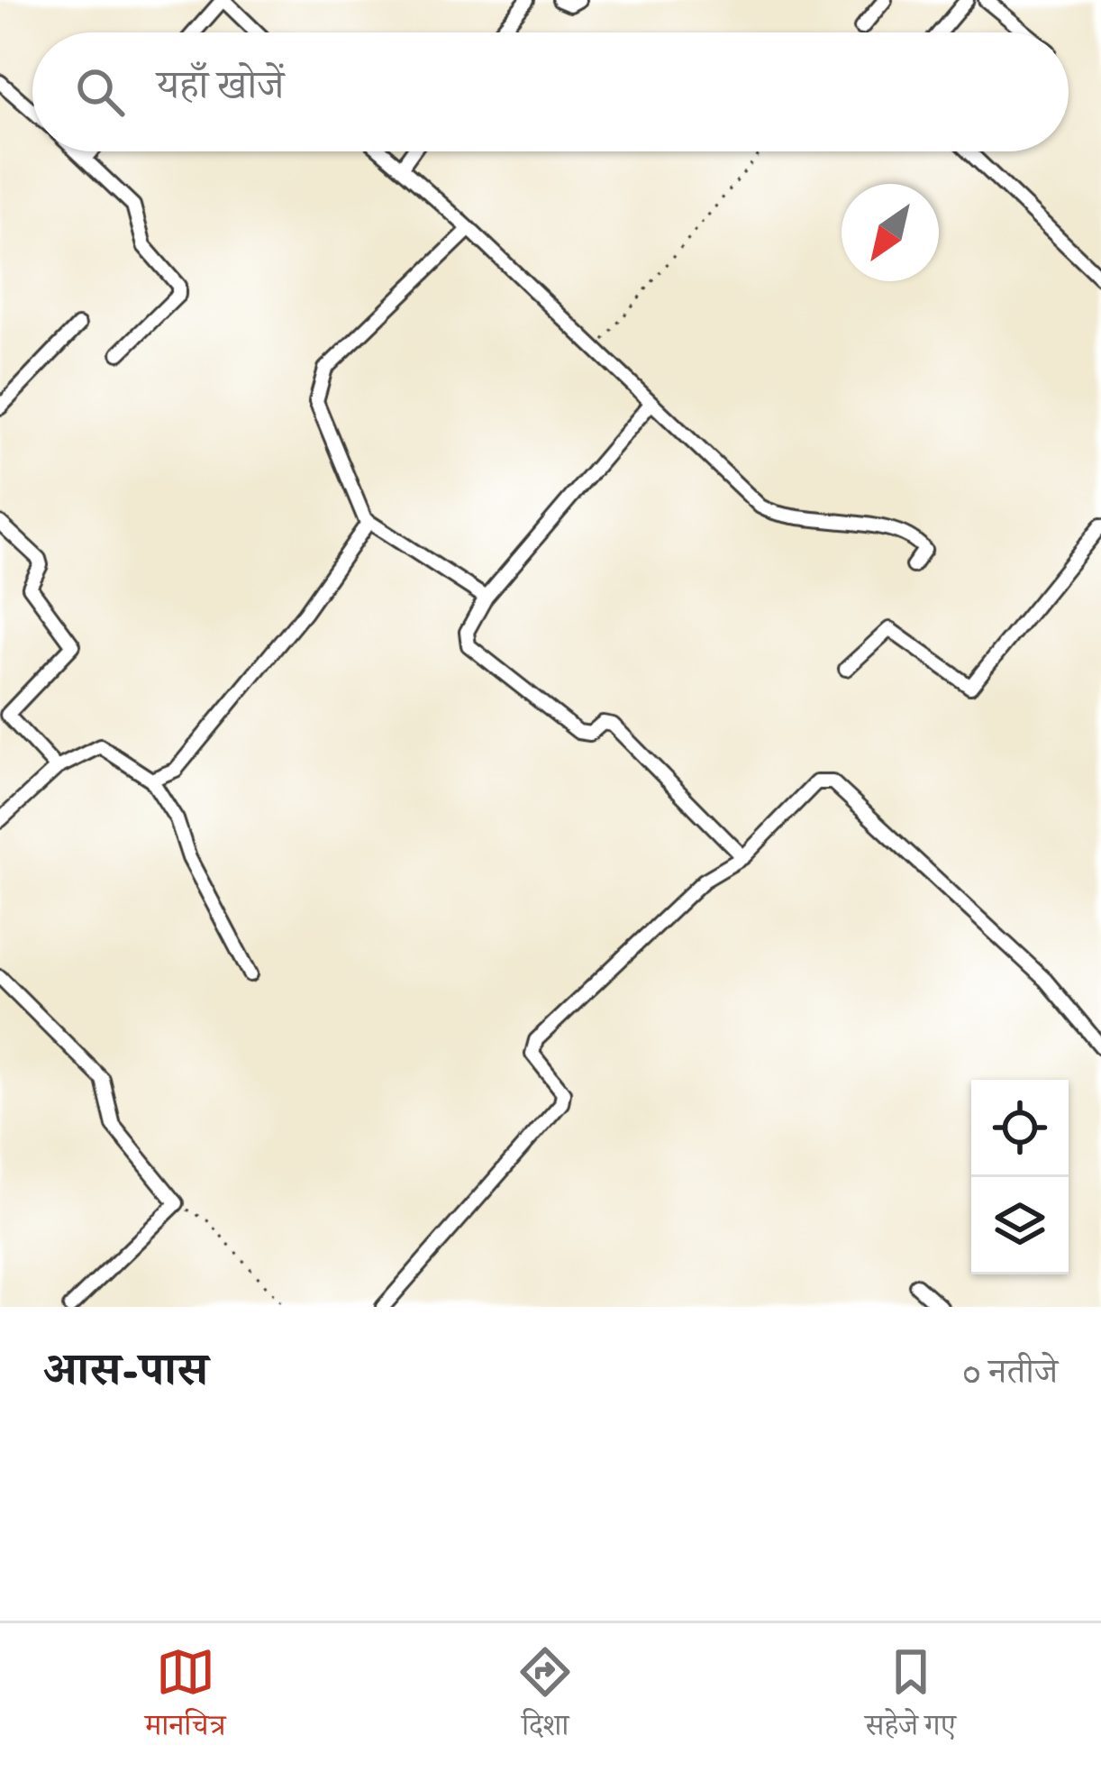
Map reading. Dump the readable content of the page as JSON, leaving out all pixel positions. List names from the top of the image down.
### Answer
{
  "north": "bottom left",
  "page": {
    "search": "यहाँ खोजें",
    "heading": ["आस-पास", "0 नतीजे"],
    "nav": ["मानचित्र", "दिशा", "सहेजे गए"]
  }
}
